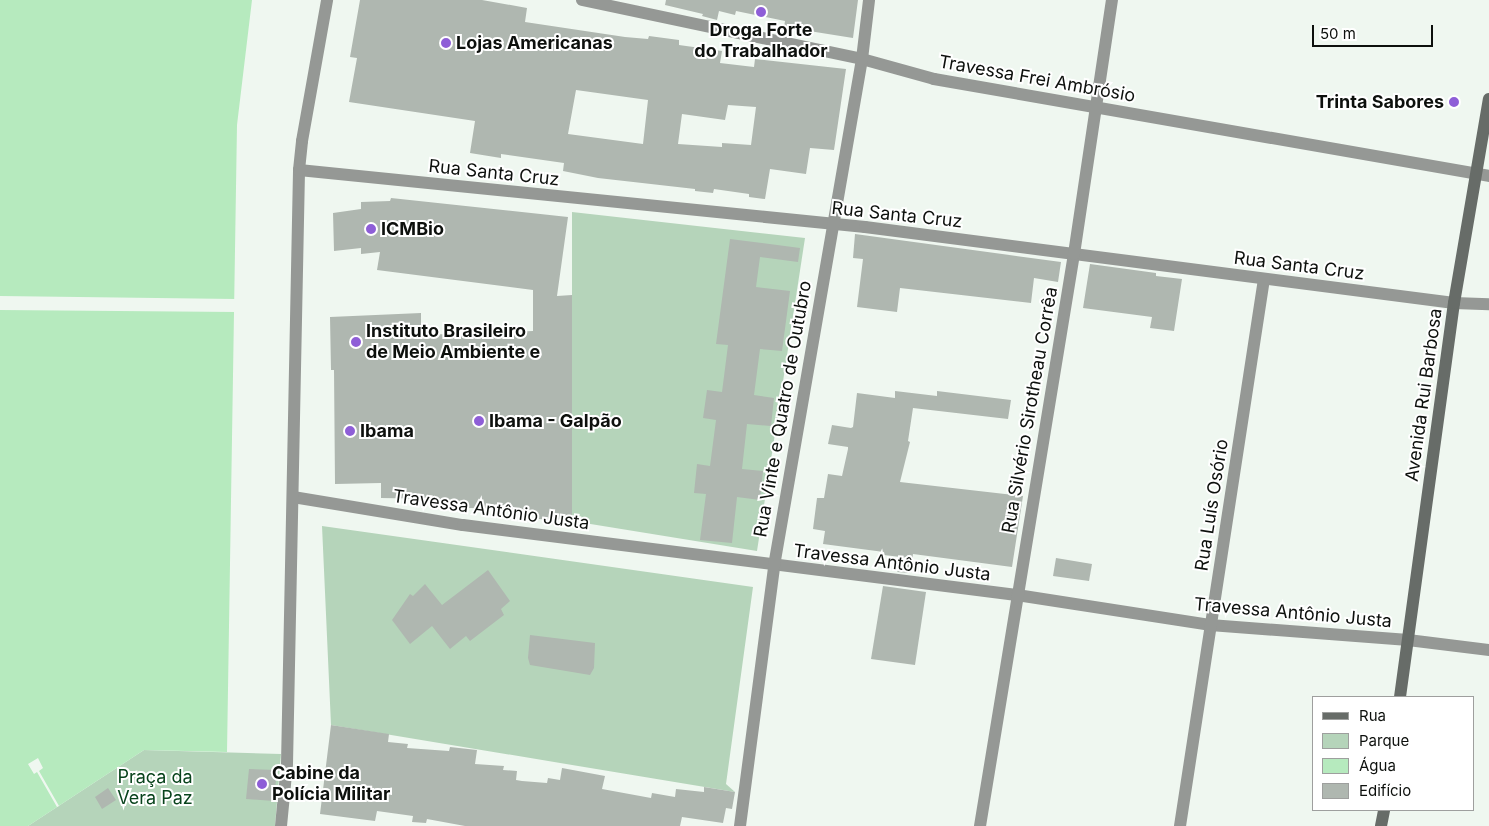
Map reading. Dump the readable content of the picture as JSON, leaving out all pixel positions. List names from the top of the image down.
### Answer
{
  "streets": {
    "main road": ["Avenida Rui Barbosa"],
    "street": [
      "Travessa Frei Ambrósio",
      "Rua Santa Cruz",
      "Rua Vinte e Quatro de Outubro",
      "Rua Silvério Sirotheau Corrêa",
      "Rua Luís Osório",
      "Travessa Antônio Justa"
    ]
  },
  "crossings": [
    ["Travessa Frei Ambrósio", "Avenida Rui Barbosa"],
    ["Travessa Frei Ambrósio", "Rua Vinte e Quatro de Outubro"],
    ["Travessa Frei Ambrósio", "Rua Silvério Sirotheau Corrêa"],
    ["Rua Santa Cruz", "Avenida Rui Barbosa"],
    ["Rua Santa Cruz", "Rua Vinte e Quatro de Outubro"],
    ["Rua Santa Cruz", "Rua Silvério Sirotheau Corrêa"],
    ["Rua Santa Cruz", "Rua Luís Osório"],
    ["Avenida Rui Barbosa", "Travessa Antônio Justa"],
    ["Rua Vinte e Quatro de Outubro", "Travessa Antônio Justa"],
    ["Rua Silvério Sirotheau Corrêa", "Travessa Antônio Justa"],
    ["Rua Luís Osório", "Travessa Antônio Justa"]
  ],
  "parks": ["Praça da Vera Paz"],
  "places": [
    "Droga Forte do Trabalhador",
    "Lojas Americanas",
    "Trinta Sabores",
    "ICMBio",
    "Instituto Brasileiro de Meio Ambiente e",
    "Ibama - Galpão",
    "Ibama",
    "Cabine da Polícia Militar"
  ],
  "legend": [
    "Rua",
    "Parque",
    "Água",
    "Edifício"
  ],
  "scale_bar": "50 m"
}
